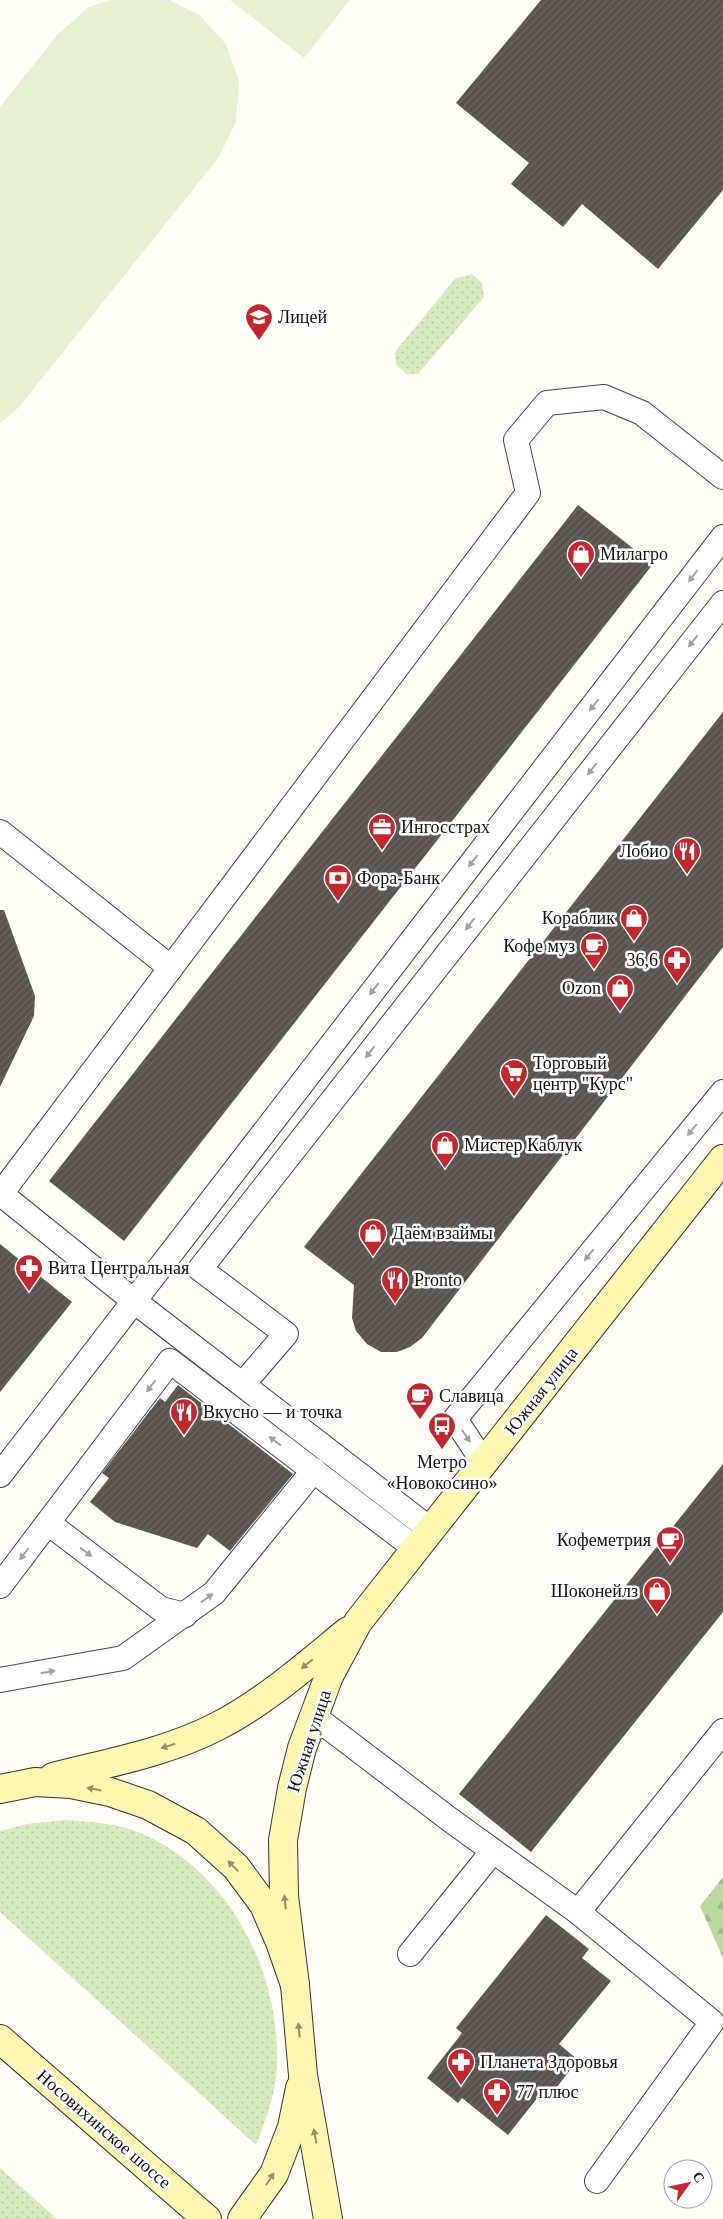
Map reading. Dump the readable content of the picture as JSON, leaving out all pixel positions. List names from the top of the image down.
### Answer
{
  "streets": {
    "street": ["Южная улица", "Носовихинское шоссе"]
  },
  "places": {
    "school or university": ["Лицей"],
    "shop": [
      "Милагро",
      "Кораблик",
      "Ozon",
      "Мистер Каблук",
      "Даём взаймы",
      "Шоконейлз"
    ],
    "office": ["Ингосстрах"],
    "restaurant": ["Лобио", "Pronto", "Вкусно — и точка"],
    "bank": ["Фора-Банк"],
    "cafe": ["Кофе муз", "Славица", "Кофеметрия"],
    "pharmacy": [
      "36,6",
      "Вита Центральная",
      "Планета Здоровья",
      "77 плюс"
    ],
    "supermarket": ["Торговый центр \"Курс\""],
    "bus stop": ["Метро «Новокосино»"]
  },
  "north": "top right"
}
